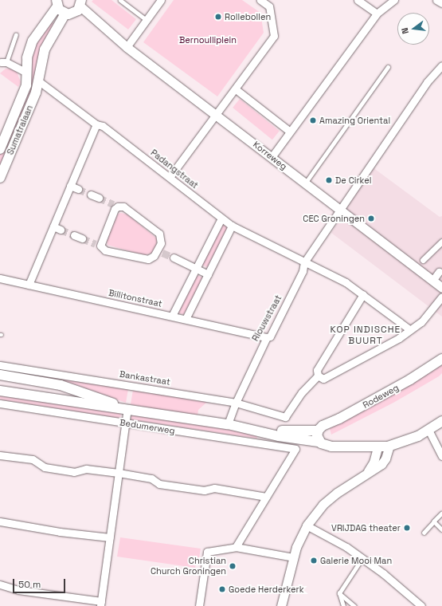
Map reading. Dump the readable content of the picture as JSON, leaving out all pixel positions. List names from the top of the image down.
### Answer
{
  "streets": {
    "main road": ["Sumatralaan", "Rodeweg", "Bedumerweg"],
    "street": [
      "Korreweg",
      "Padangstraat",
      "Billitonstraat",
      "Riouwstraat",
      "Bankastraat"
    ]
  },
  "crossings": [
    ["Sumatralaan", "Padangstraat"],
    ["Korreweg", "Riouwstraat"],
    ["Padangstraat", "Riouwstraat"],
    ["Billitonstraat", "Riouwstraat"],
    ["Riouwstraat", "Bankastraat"],
    ["Riouwstraat", "Bedumerweg"],
    ["Rodeweg", "Bedumerweg"]
  ],
  "districts": ["KOP INDISCHE BUURT"],
  "parks": ["Bernoulliplein"],
  "places": [
    "Rollebollen",
    "Amazing Oriental",
    "De Cirkel",
    "CEC Groningen",
    "VRIJDAG theater",
    "Galerie Mooi Man",
    "Christian Church Groningen",
    "Goede Herderkerk"
  ],
  "scale_bar": "50 m",
  "north": "left"
}
